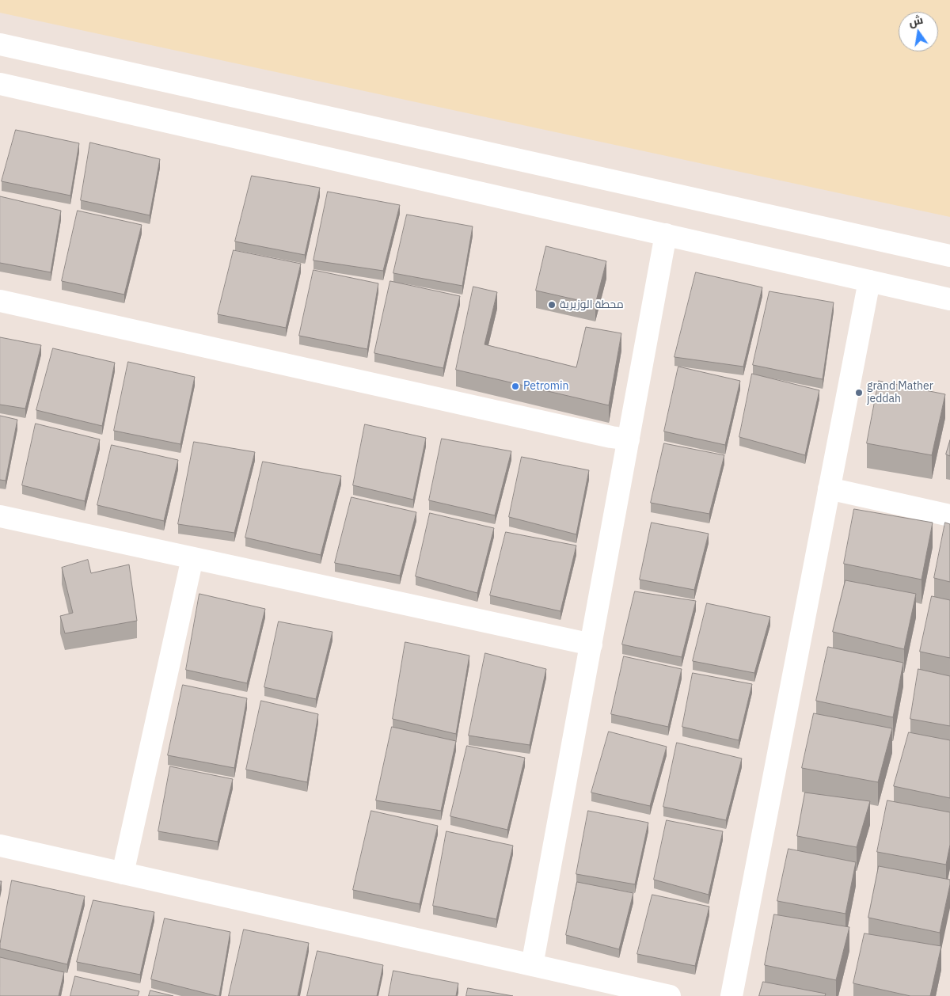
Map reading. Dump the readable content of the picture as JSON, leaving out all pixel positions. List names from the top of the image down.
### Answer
{
  "places": ["محطة الوزيرية", "Petromin", "grand Mather jeddah"],
  "north": "top"
}
